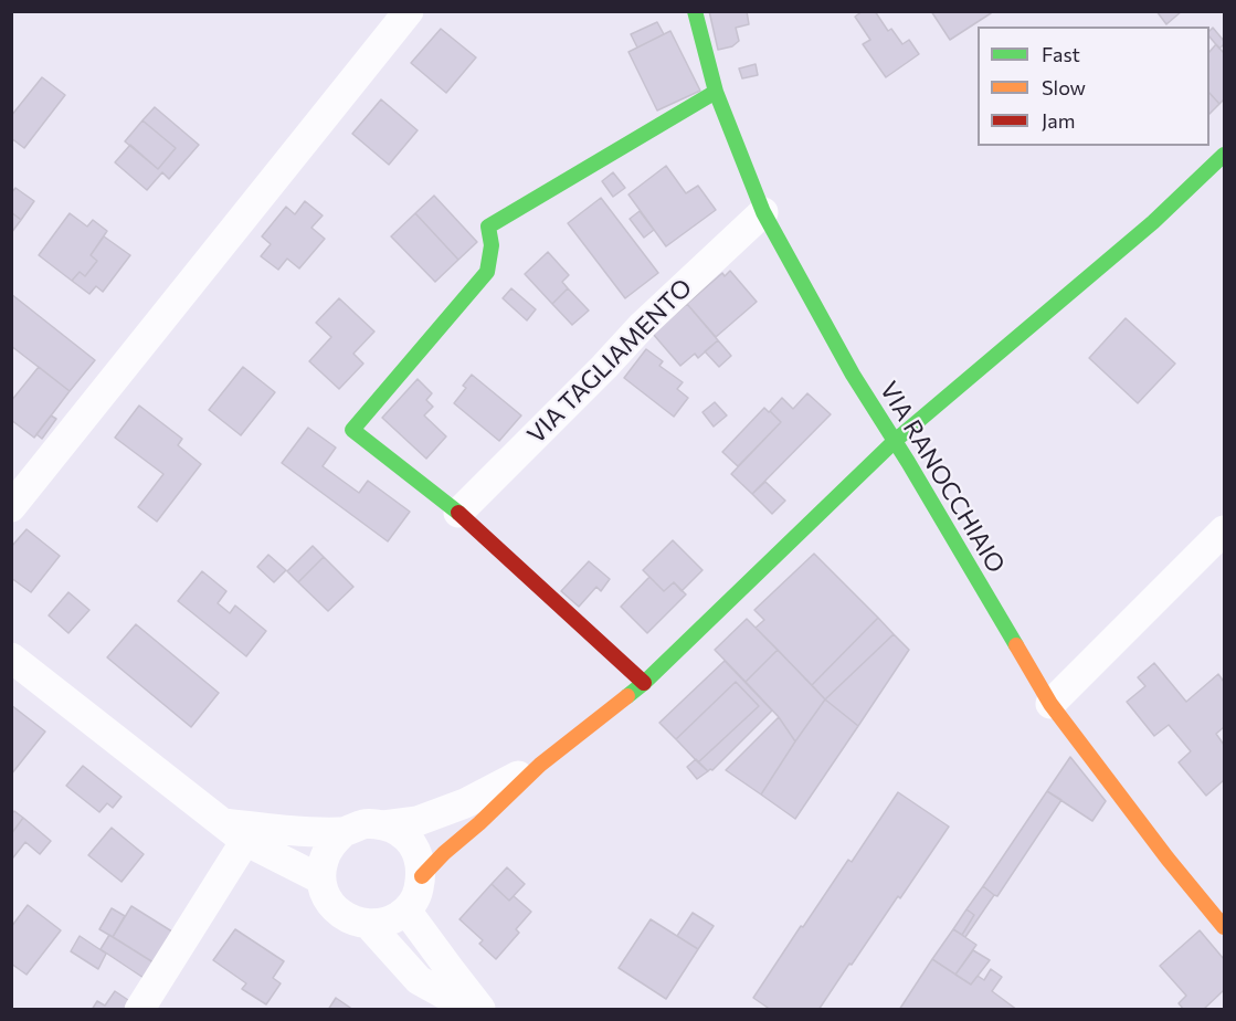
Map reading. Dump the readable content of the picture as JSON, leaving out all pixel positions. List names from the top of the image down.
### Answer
{
  "streets": {
    "street": ["VIA TAGLIAMENTO", "VIA RANOCCHIAIO"]
  },
  "crossings": [
    ["VIA TAGLIAMENTO", "VIA RANOCCHIAIO"]
  ],
  "legend": ["Fast", "Slow", "Jam"]
}
